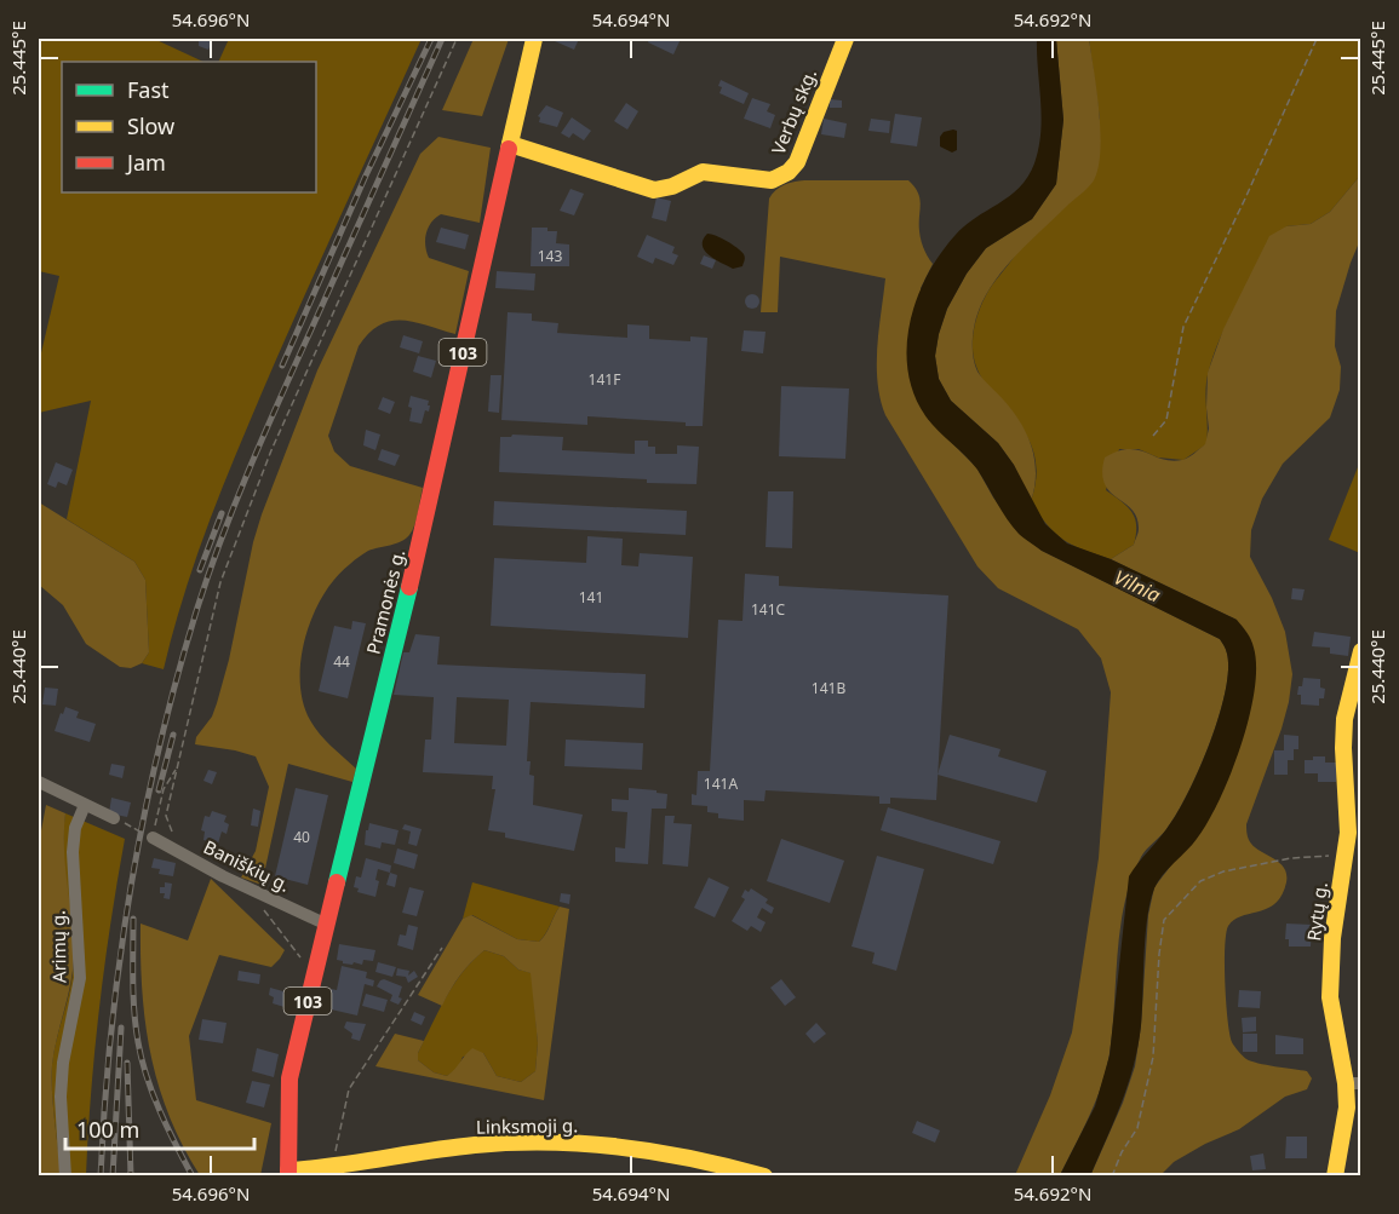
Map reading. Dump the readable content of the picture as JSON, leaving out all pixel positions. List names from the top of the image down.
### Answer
{
  "streets": {
    "main road": [
      "Verbų skg.",
      "103",
      "Pramonės g.",
      "Rytų g.",
      "Linksmoji g."
    ],
    "street": ["Baniškių g.", "Arimų g."]
  },
  "crossings": [
    ["Verbų skg.", "Pramonės g."],
    ["Pramonės g.", "Baniškių g."],
    ["Pramonės g.", "Linksmoji g."]
  ],
  "water": ["Vilnia"],
  "house_numbers": [
    "143",
    "141F",
    "141",
    "141C",
    "44",
    "141B",
    "141A",
    "40"
  ],
  "legend": ["Fast", "Slow", "Jam"],
  "scale_bar": "100 m",
  "coordinates": [
    "54.696°N",
    "54.694°N",
    "54.692°N",
    "25.445°E",
    "25.440°E"
  ]
}
